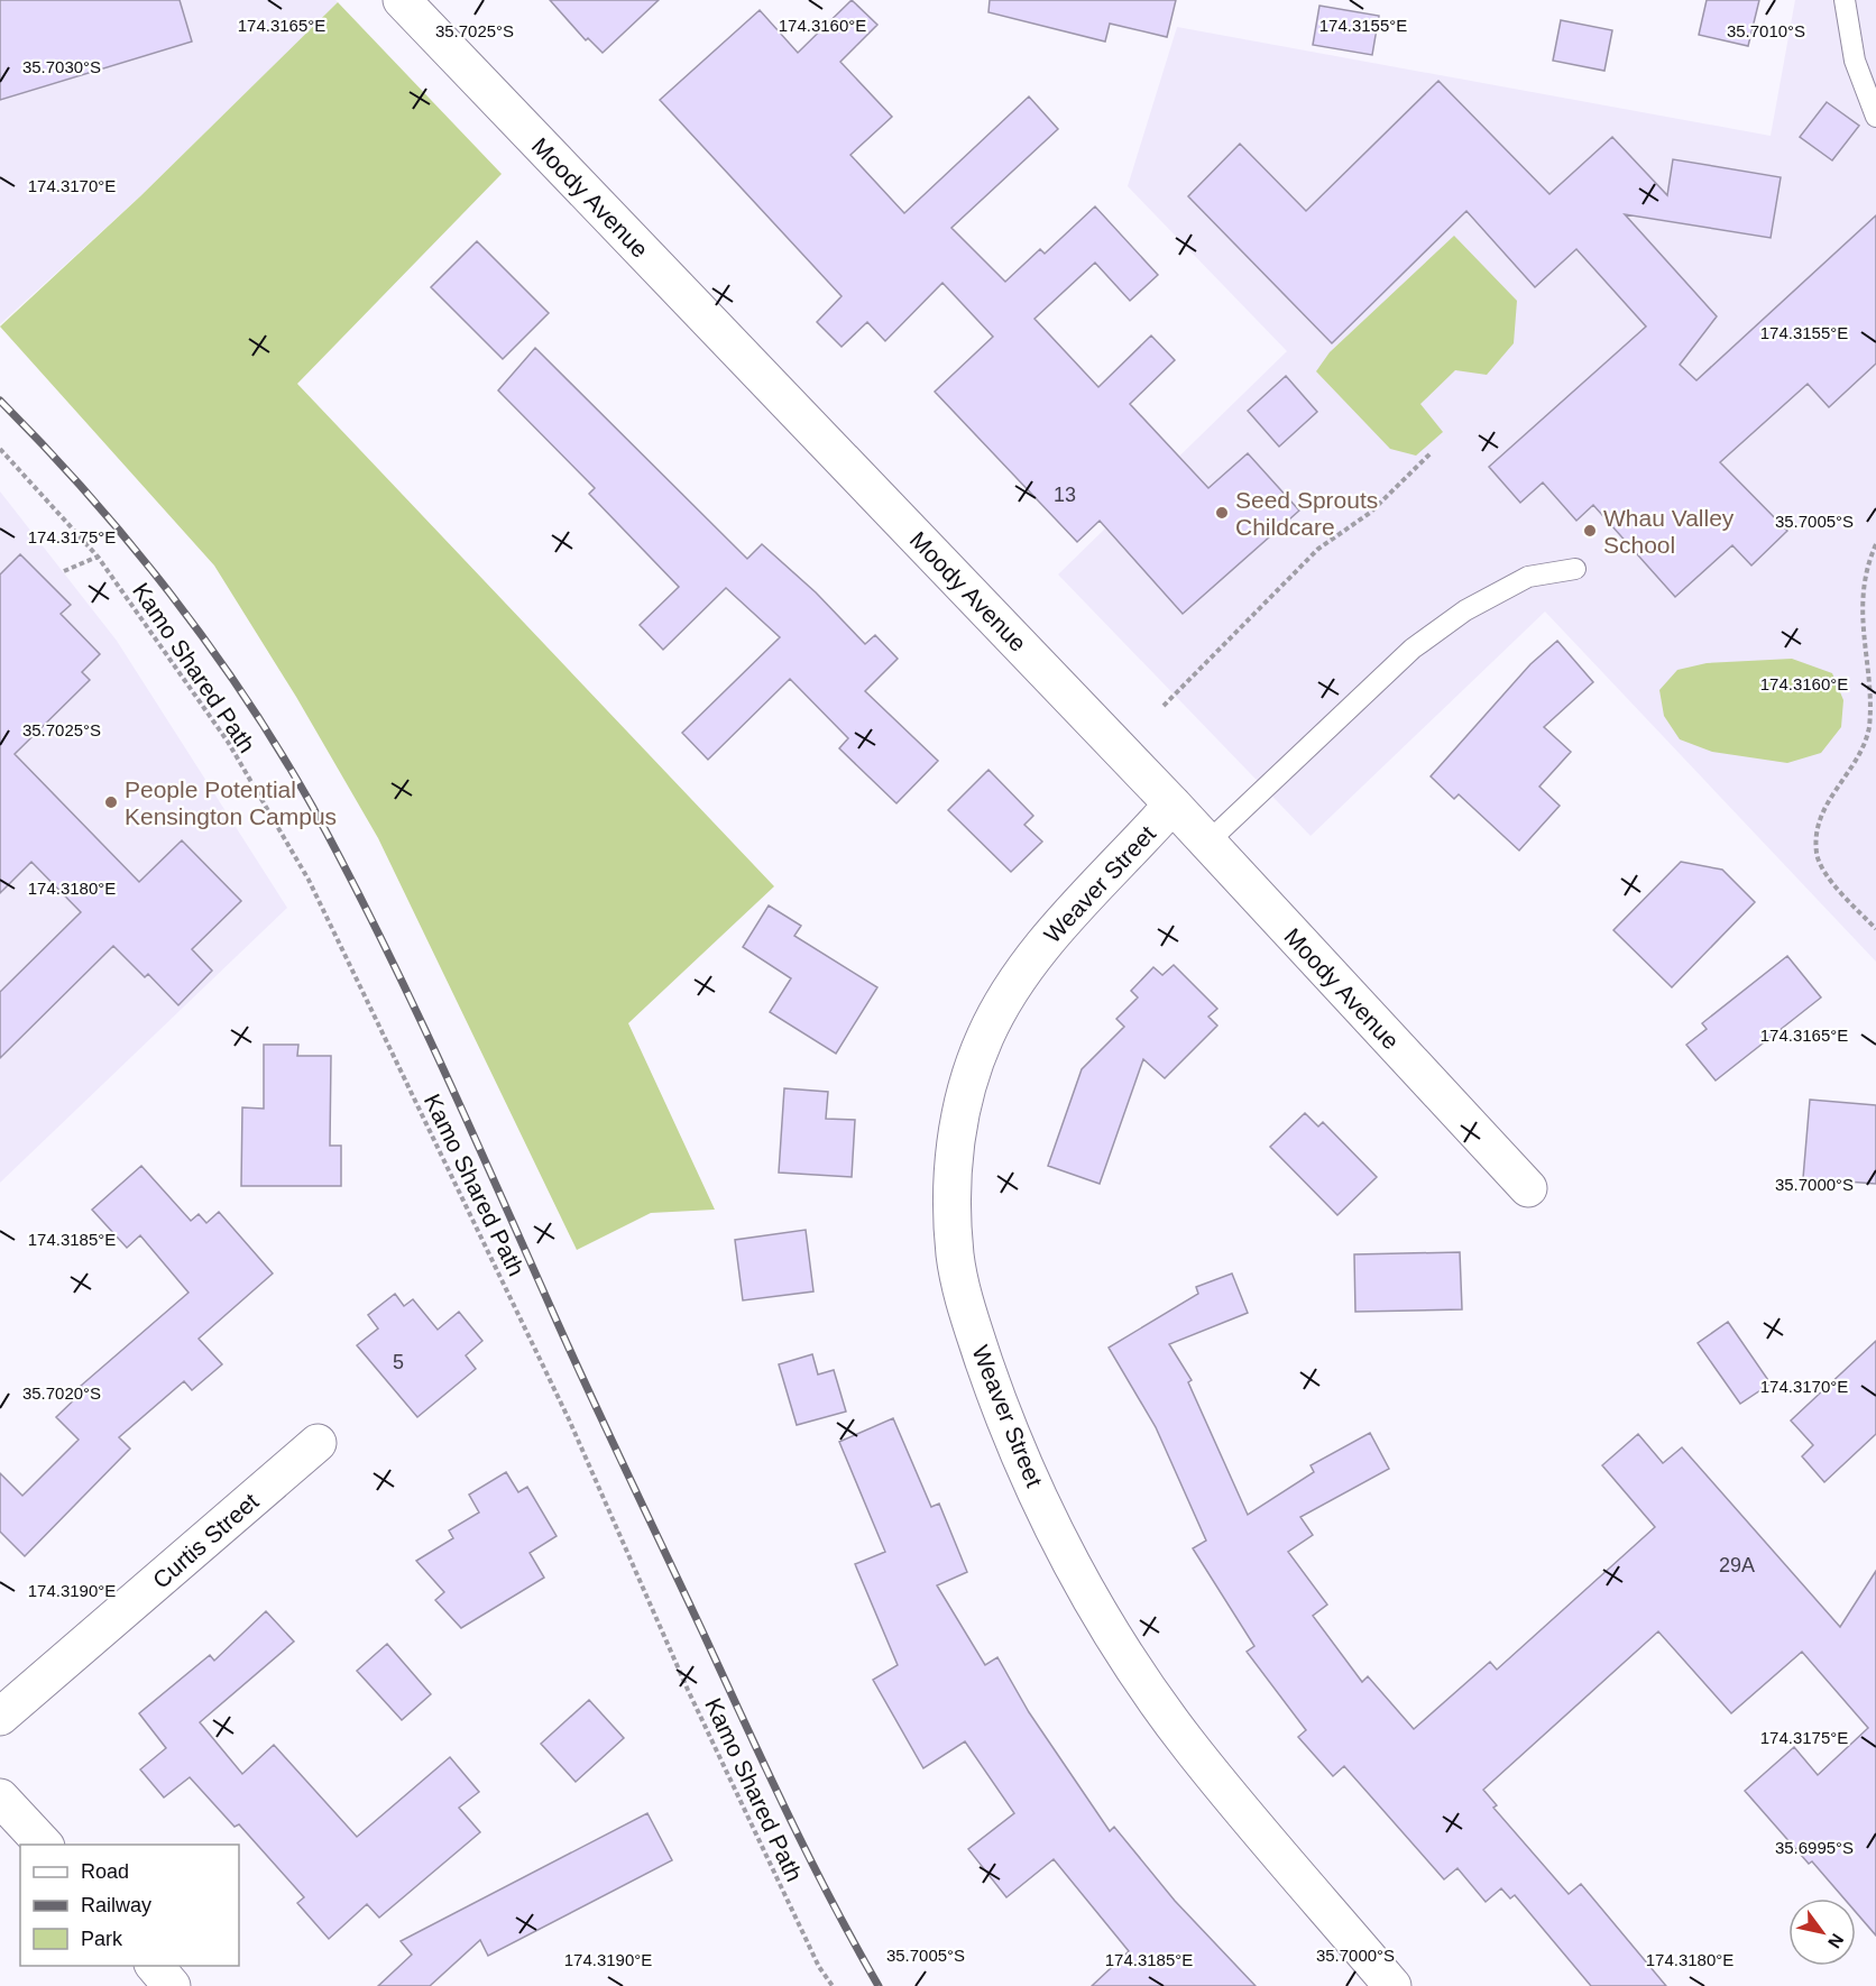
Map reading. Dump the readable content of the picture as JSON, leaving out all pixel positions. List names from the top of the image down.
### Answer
{
  "streets": {
    "street": ["Moody Avenue", "Weaver Street", "Curtis Street"],
    "path": ["Kamo Shared Path"]
  },
  "crossings": [
    ["Moody Avenue", "Weaver Street"]
  ],
  "places": ["Seed Sprouts Childcare", "Whau Valley School", "People Potential Kensington Campus"],
  "house_numbers": ["13", "5", "29A"],
  "legend": ["Road", "Railway", "Park"],
  "north": "bottom right",
  "coordinates": [
    "174.3160°E",
    "174.3155°E",
    "174.3165°E",
    "35.7025°S",
    "35.7010°S",
    "35.7030°S",
    "174.3170°E",
    "35.7005°S",
    "174.3175°E",
    "174.3180°E",
    "35.7000°S",
    "174.3185°E",
    "35.7020°S",
    "174.3190°E",
    "35.6995°S"
  ]
}
